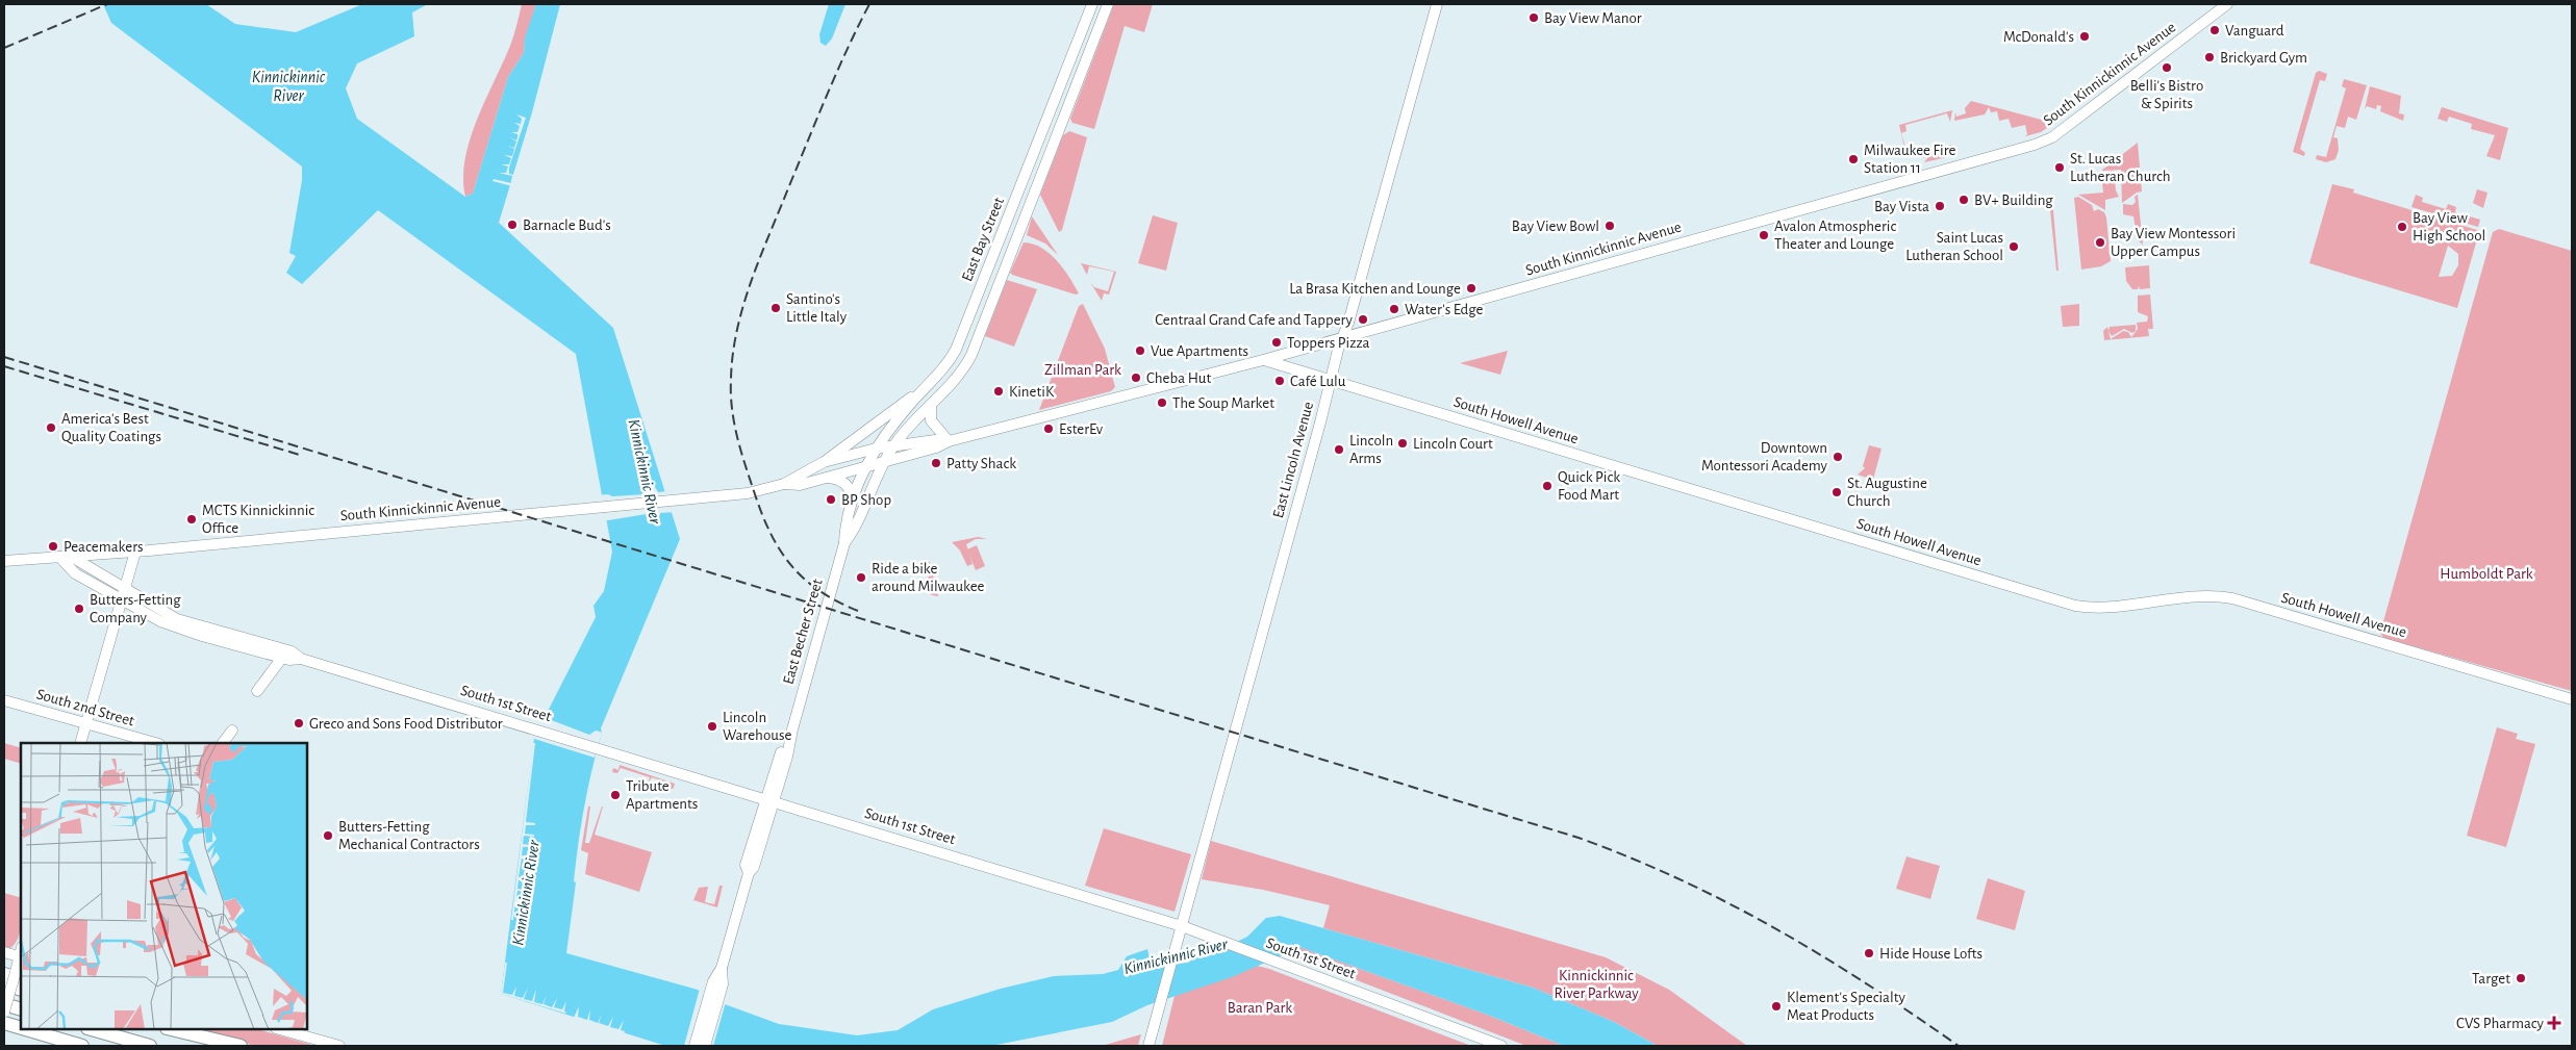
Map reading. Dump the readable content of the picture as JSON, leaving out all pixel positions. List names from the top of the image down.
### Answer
{
  "streets": {
    "street": [
      "South Kinnickinnic Avenue",
      "East Bay Street",
      "South Howell Avenue",
      "East Lincoln Avenue",
      "East Becher Street",
      "South 1st Street",
      "South 2nd Street"
    ]
  },
  "crossings": [
    ["South Kinnickinnic Avenue", "East Bay Street"],
    ["South Kinnickinnic Avenue", "South Howell Avenue"],
    ["South Kinnickinnic Avenue", "East Lincoln Avenue"],
    ["South Kinnickinnic Avenue", "East Becher Street"],
    ["South Kinnickinnic Avenue", "South 1st Street"],
    ["East Bay Street", "East Becher Street"],
    ["South Howell Avenue", "East Lincoln Avenue"],
    ["East Lincoln Avenue", "South 1st Street"],
    ["East Becher Street", "South 1st Street"]
  ],
  "water": ["Kinnickinnic River"],
  "parks": [
    "Zillman Park",
    "Humboldt Park",
    "Kinnickinnic River Parkway",
    "Baran Park"
  ],
  "places": {
    "other": [
      "Bay View Manor",
      "Vanguard",
      "McDonald's",
      "Brickyard Gym",
      "Belli's Bistro & Spirits",
      "Milwaukee Fire Station 11",
      "St. Lucas Lutheran Church",
      "BV+ Building",
      "Bay Vista",
      "Barnacle Bud's",
      "Bay View Bowl",
      "Bay View High School",
      "Avalon Atmospheric Theater and Lounge",
      "Bay View Montessori Upper Campus",
      "Saint Lucas Lutheran School",
      "La Brasa Kitchen and Lounge",
      "Santino's Little Italy",
      "Water's Edge",
      "Centraal Grand Cafe and Tappery",
      "Toppers Pizza",
      "Vue Apartments",
      "Cheba Hut",
      "Café Lulu",
      "KinetiK",
      "The Soup Market",
      "America's Best Quality Coatings",
      "EsterEv",
      "Lincoln Court",
      "Lincoln Arms",
      "Downtown Montessori Academy",
      "Patty Shack",
      "Quick Pick Food Mart",
      "St. Augustine Church",
      "BP Shop",
      "MCTS Kinnickinnic Office",
      "Peacemakers",
      "Ride a bike around Milwaukee",
      "Butters-Fetting Company",
      "Greco and Sons Food Distributor",
      "Lincoln Warehouse",
      "Tribute Apartments",
      "Butters-Fetting Mechanical Contractors",
      "Hide House Lofts",
      "Target",
      "Klement's Specialty Meat Products"
    ],
    "health": ["CVS Pharmacy"]
  }
}
